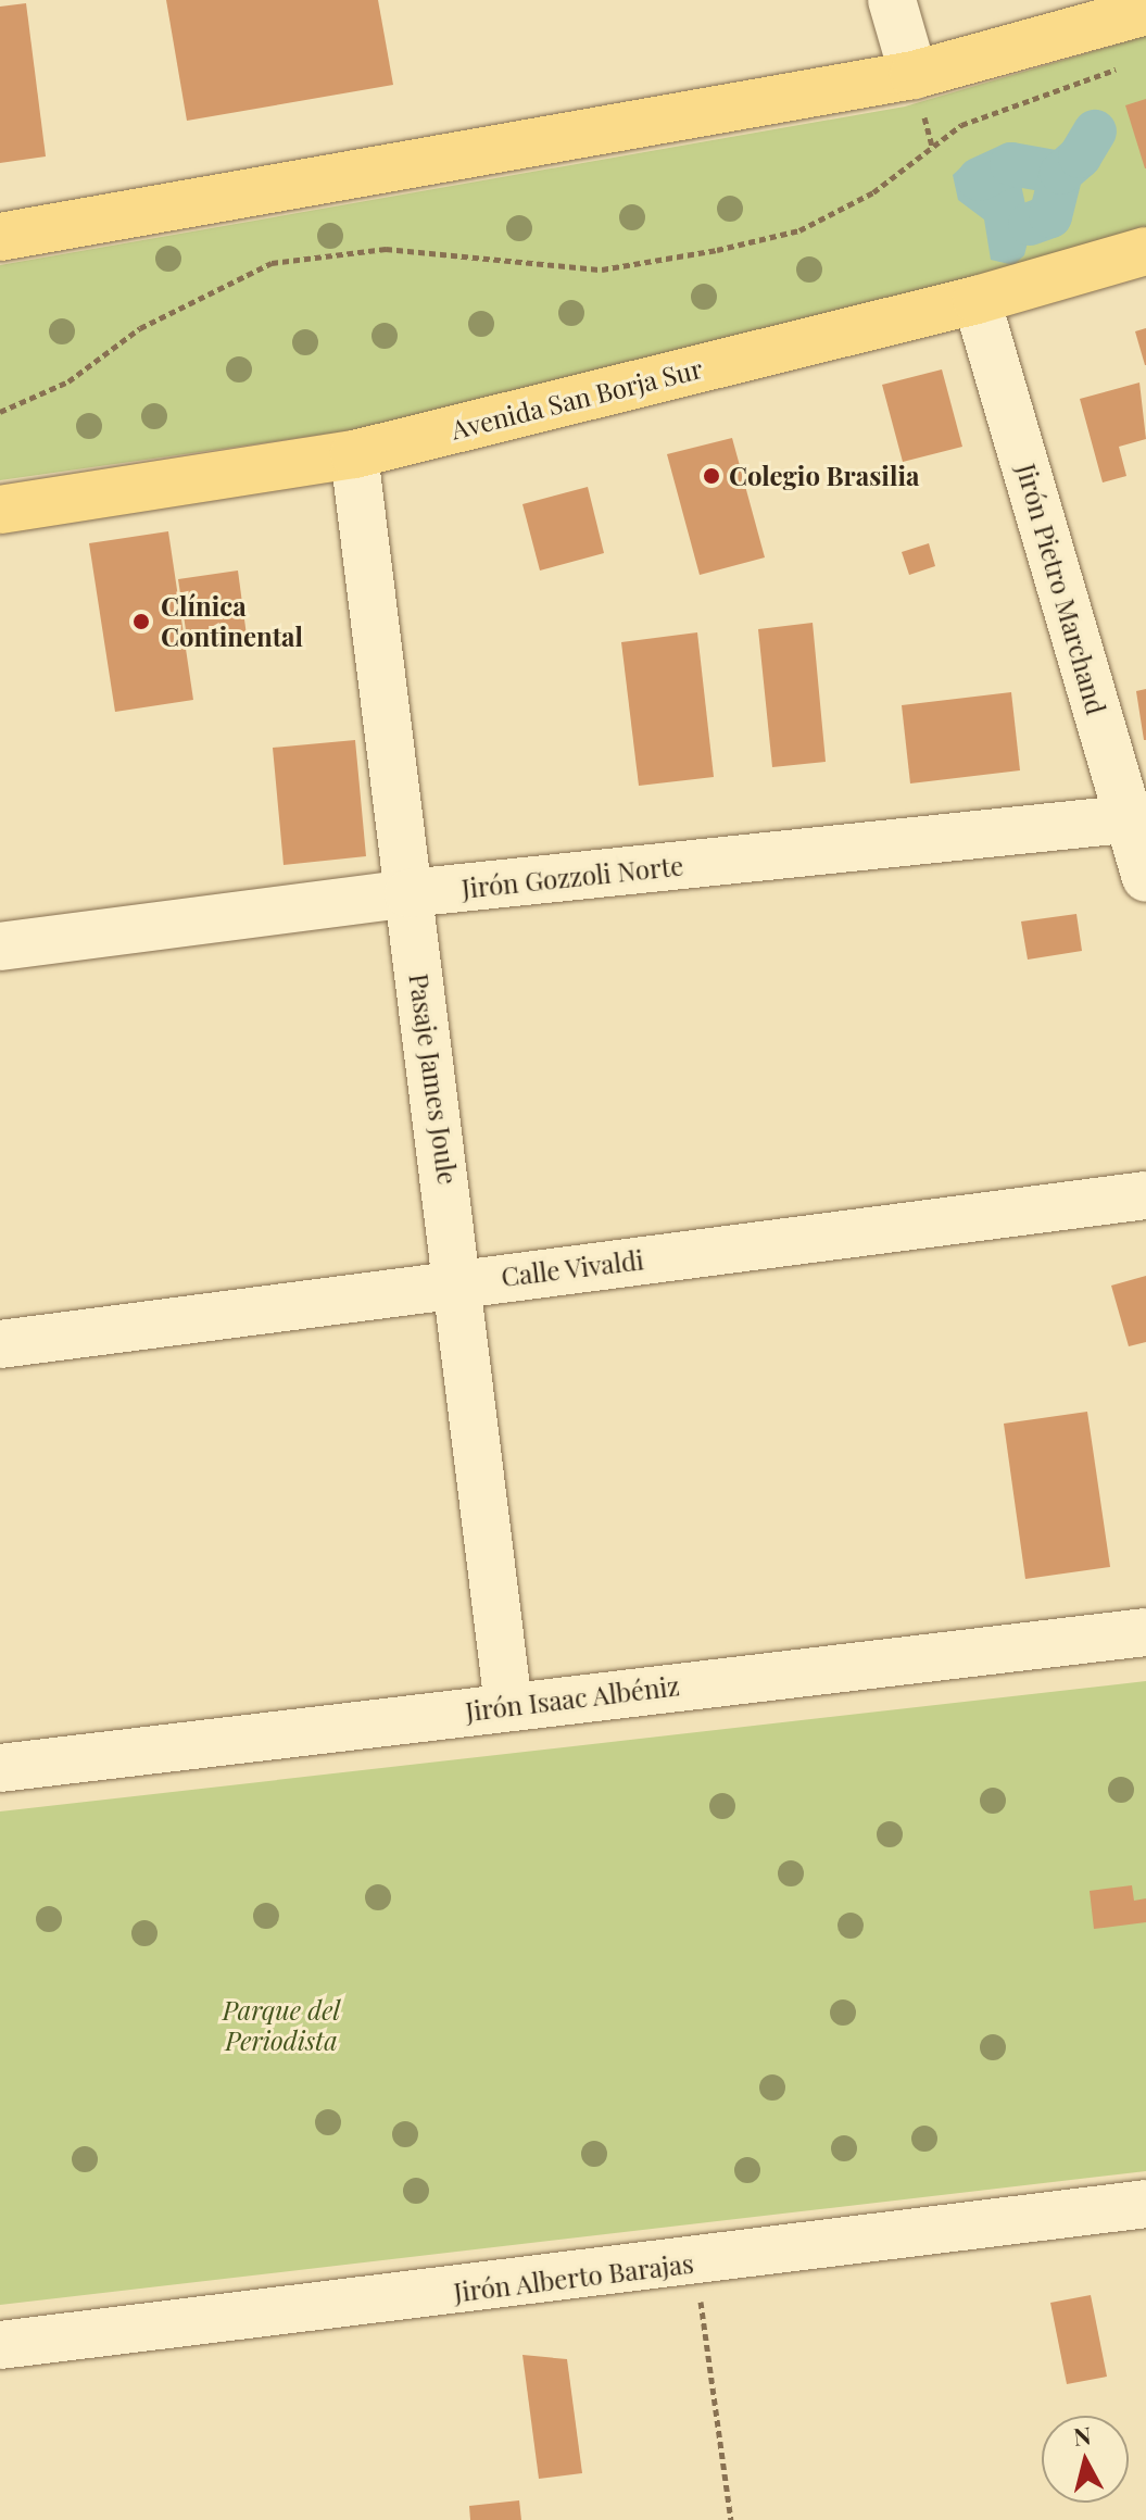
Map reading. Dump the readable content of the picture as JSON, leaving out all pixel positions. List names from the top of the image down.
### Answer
{
  "streets": {
    "main road": ["Avenida San Borja Sur"],
    "street": [
      "Jirón Pietro Marchand",
      "Jirón Gozzoli Norte",
      "Pasaje James Joule",
      "Calle Vivaldi",
      "Jirón Isaac Albéniz",
      "Jirón Alberto Barajas"
    ]
  },
  "crossings": [
    ["Avenida San Borja Sur", "Jirón Pietro Marchand"],
    ["Avenida San Borja Sur", "Pasaje James Joule"],
    ["Jirón Pietro Marchand", "Jirón Gozzoli Norte"],
    ["Jirón Gozzoli Norte", "Pasaje James Joule"],
    ["Pasaje James Joule", "Calle Vivaldi"],
    ["Pasaje James Joule", "Jirón Isaac Albéniz"]
  ],
  "parks": ["Parque del Periodista"],
  "places": ["Colegio Brasilia", "Clínica Continental"],
  "north": "top"
}
